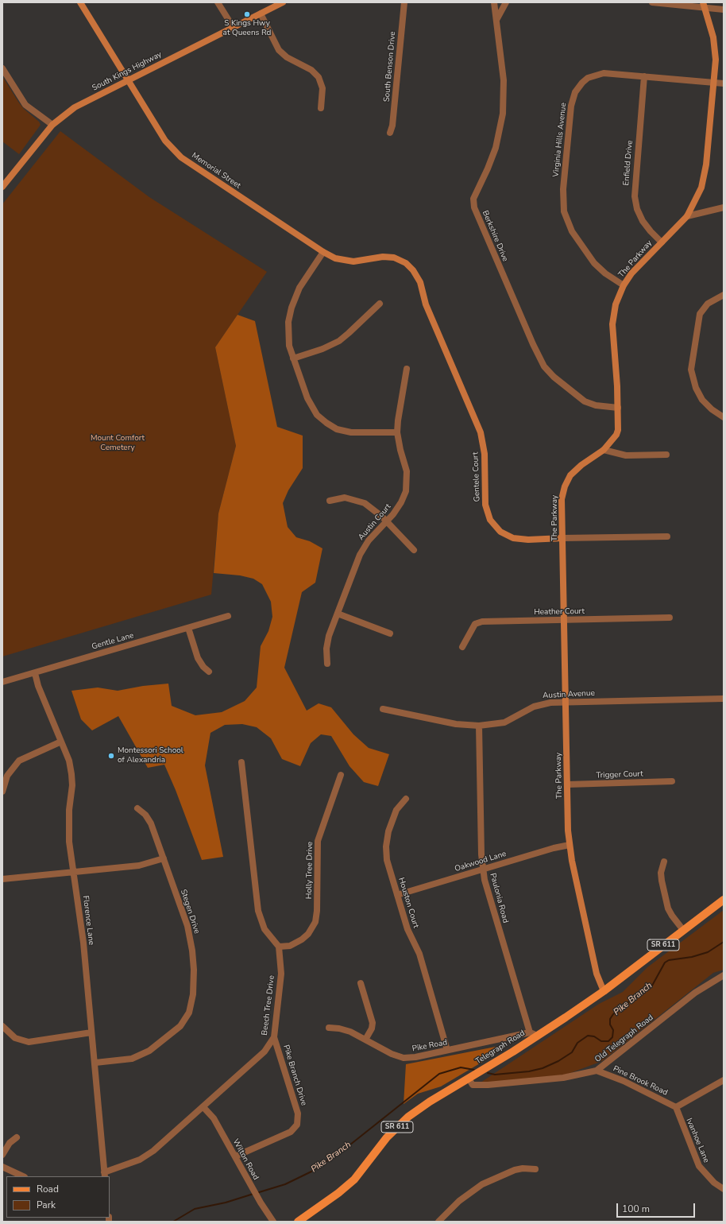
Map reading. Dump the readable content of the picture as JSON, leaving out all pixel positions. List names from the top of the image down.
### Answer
{
  "streets": {
    "main road": ["SR 611", "Telegraph Road"],
    "street": [
      "South Benson Drive",
      "South Kings Highway",
      "Virginia Hills Avenue",
      "Enfield Drive",
      "Memorial Street",
      "Berkshire Drive",
      "The Parkway",
      "Gentele Court",
      "Austin Court",
      "Heather Court",
      "Gentle Lane",
      "Austin Avenue",
      "Trigger Court",
      "Oakwood Lane",
      "Holly Tree Drive",
      "Paulonia Road",
      "Houston Court",
      "Stegen Drive",
      "Florence Lane",
      "Beech Tree Drive",
      "Old Telegraph Road",
      "Pike Road",
      "Pike Branch Drive",
      "Pine Brook Road",
      "Ivanhoe Lane",
      "Wilton Road"
    ]
  },
  "crossings": [
    ["South Kings Highway", "Memorial Street"],
    ["Virginia Hills Avenue", "Enfield Drive"],
    ["Virginia Hills Avenue", "The Parkway"],
    ["Enfield Drive", "The Parkway"],
    ["Memorial Street", "Gentele Court"],
    ["Berkshire Drive", "The Parkway"],
    ["The Parkway", "Gentele Court"],
    ["The Parkway", "Heather Court"],
    ["The Parkway", "Austin Avenue"],
    ["The Parkway", "Trigger Court"],
    ["The Parkway", "Oakwood Lane"],
    ["The Parkway", "Telegraph Road"],
    ["Gentle Lane", "Florence Lane"],
    ["Austin Avenue", "Paulonia Road"],
    ["Oakwood Lane", "Paulonia Road"],
    ["Oakwood Lane", "Houston Court"],
    ["Holly Tree Drive", "Beech Tree Drive"],
    ["Paulonia Road", "Pike Road"],
    ["Paulonia Road", "Telegraph Road"],
    ["Houston Court", "Pike Road"],
    ["Stegen Drive", "Florence Lane"],
    ["Florence Lane", "Beech Tree Drive"],
    ["Beech Tree Drive", "Pike Branch Drive"],
    ["Beech Tree Drive", "Wilton Road"],
    ["Old Telegraph Road", "Telegraph Road"],
    ["Old Telegraph Road", "Pine Brook Road"],
    ["Pike Road", "Telegraph Road"],
    ["Pike Branch Drive", "Wilton Road"],
    ["Pine Brook Road", "Ivanhoe Lane"]
  ],
  "water": ["Pike Branch"],
  "parks": ["Mount Comfort Cemetery"],
  "places": ["S Kings Hwy at Queens Rd", "Montessori School of Alexandria"],
  "legend": ["Road", "Park"],
  "scale_bar": "100 m"
}
